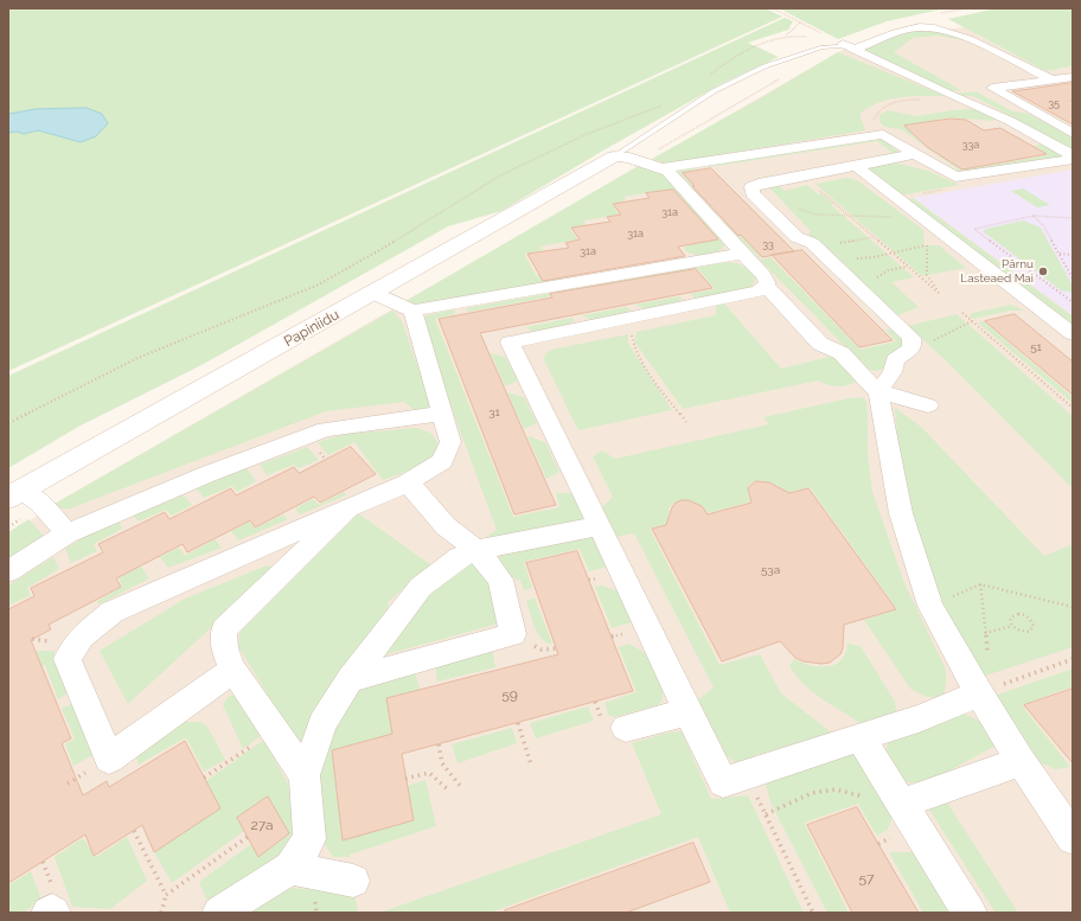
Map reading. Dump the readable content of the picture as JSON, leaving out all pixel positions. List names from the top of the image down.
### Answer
{
  "streets": {
    "street": ["Papiniidu"]
  },
  "places": ["Pärnu Lasteaed Mai"],
  "house_numbers": [
    "35",
    "33a",
    "31a",
    "31a",
    "33",
    "31a",
    "51",
    "31",
    "53a",
    "59",
    "27a",
    "57"
  ]
}
